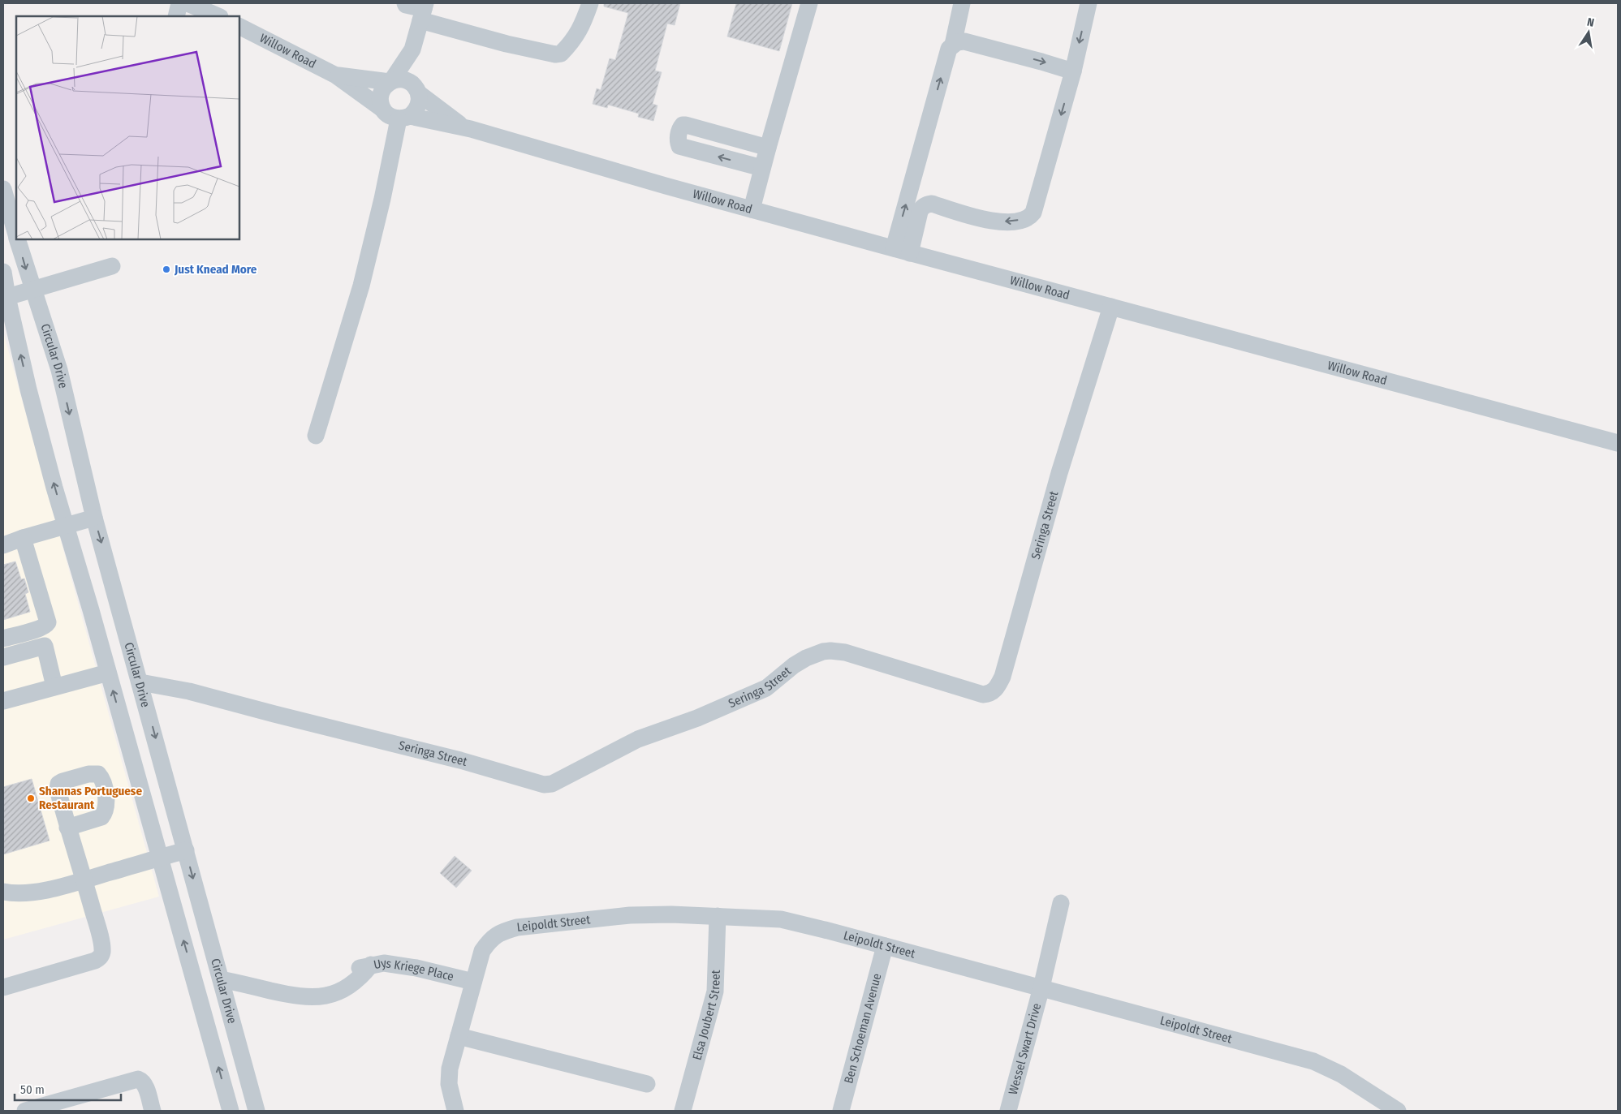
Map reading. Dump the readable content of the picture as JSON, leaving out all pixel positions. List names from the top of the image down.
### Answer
{
  "streets": {
    "street": [
      "Willow Road",
      "Circular Drive",
      "Seringa Street",
      "Leipoldt Street",
      "Uys Kriege Place",
      "Elsa Joubert Street",
      "Ben Schoeman Avenue",
      "Wessel Swart Drive"
    ]
  },
  "crossings": [
    ["Willow Road", "Seringa Street"],
    ["Circular Drive", "Seringa Street"],
    ["Leipoldt Street", "Uys Kriege Place"],
    ["Leipoldt Street", "Elsa Joubert Street"],
    ["Leipoldt Street", "Ben Schoeman Avenue"],
    ["Leipoldt Street", "Wessel Swart Drive"]
  ],
  "places": ["Just Knead More", "Shannas Portuguese Restaurant"],
  "scale_bar": "50 m",
  "north": "top"
}
